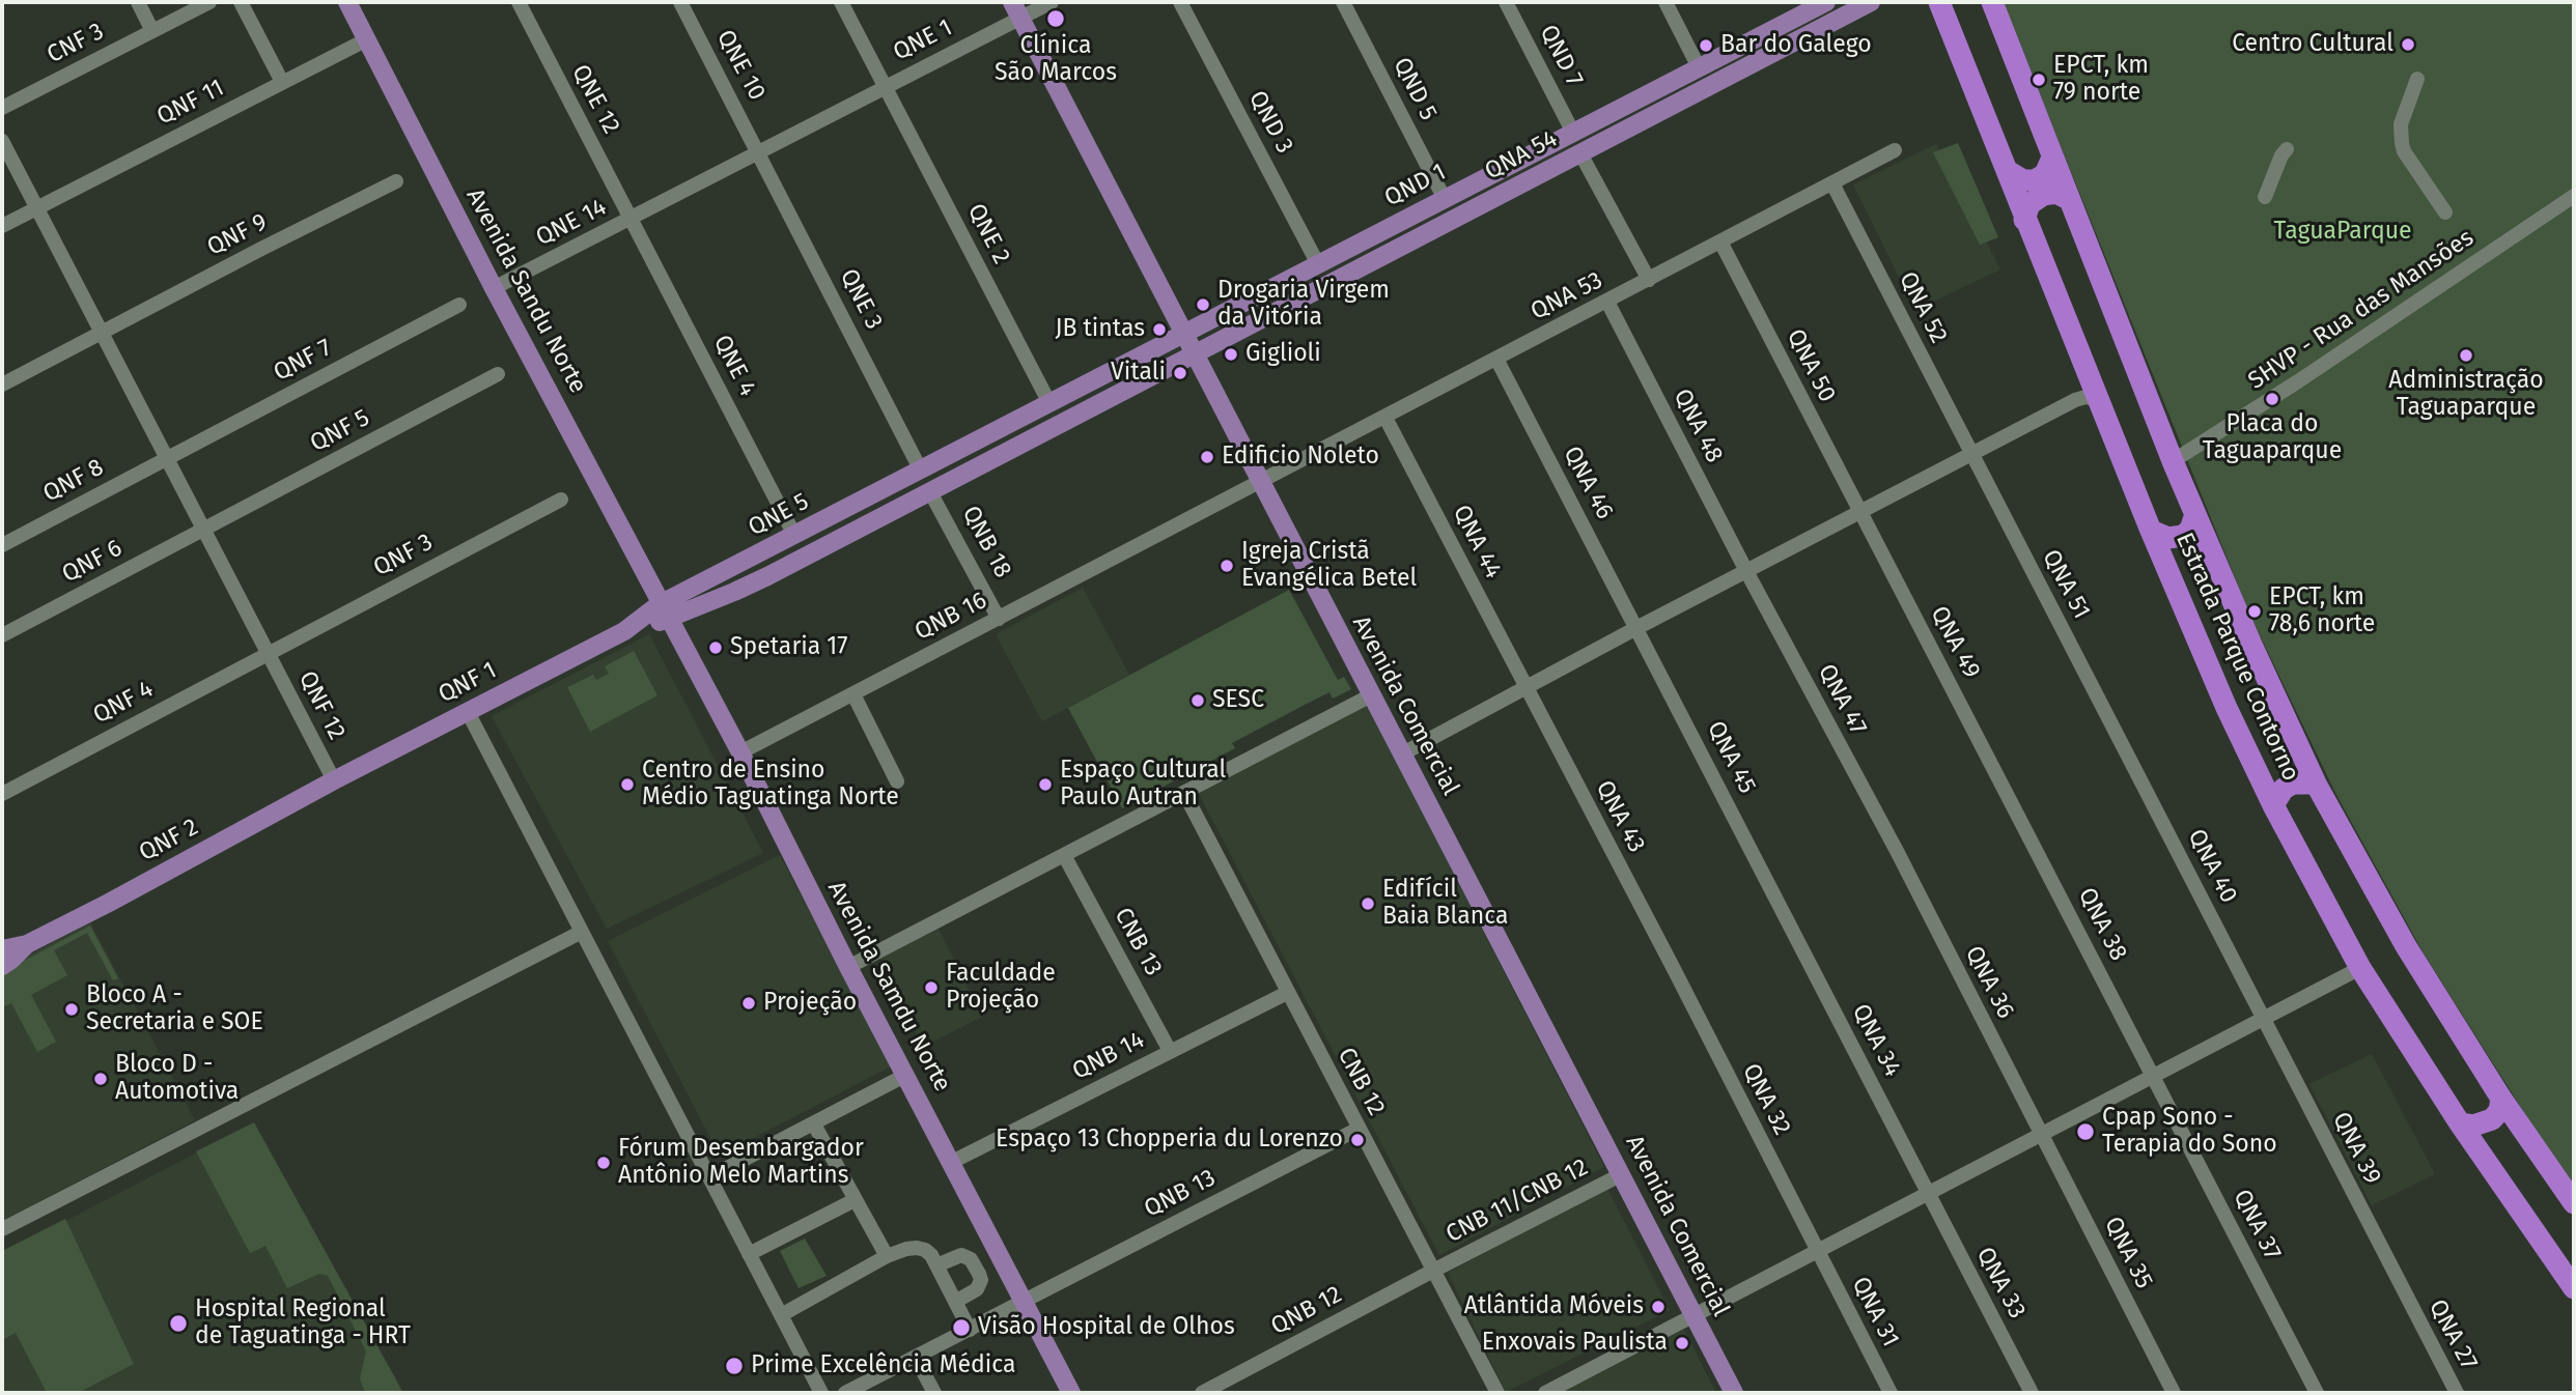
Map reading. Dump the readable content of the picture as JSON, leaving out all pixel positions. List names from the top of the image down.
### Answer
{
  "streets": {
    "highway": ["Estrada Parque Contorno"],
    "main road": [
      "QNA 54",
      "QND 1",
      "Avenida Sandu Norte",
      "QNE 5",
      "QNF 1",
      "Avenida Comercial",
      "QNF 2",
      "Avenida Samdu Norte"
    ],
    "street": [
      "QNE 1",
      "CNF 3",
      "QND 7",
      "QNE 10",
      "QND 5",
      "QNE 12",
      "QNF 11",
      "QND 3",
      "QNE 14",
      "QNE 2",
      "QNF 9",
      "QNA 53",
      "QNE 3",
      "QNA 52",
      "SHVP - Rua das Mansões",
      "QNF 7",
      "QNE 4",
      "QNA 50",
      "QNA 48",
      "QNF 5",
      "QNF 8",
      "QNA 46",
      "QNB 18",
      "QNA 44",
      "QNF 3",
      "QNF 6",
      "QNA 51",
      "QNB 16",
      "QNA 49",
      "QNA 47",
      "QNF 4",
      "QNF 12",
      "QNA 45",
      "QNA 43",
      "QNA 40",
      "QNA 38",
      "CNB 13",
      "QNA 36",
      "QNA 34",
      "QNB 14",
      "CNB 12",
      "QNA 32",
      "QNA 39",
      "QNB 13",
      "CNB 11/CNB 12",
      "QNA 37",
      "QNA 35",
      "QNA 33",
      "QNB 12",
      "QNA 31",
      "QNA 27"
    ]
  },
  "crossings": [
    ["QNE 1", "QNE 10"],
    ["QNE 1", "QNE 14"],
    ["QNE 1", "QNE 2"],
    ["QNE 1", "QNE 3"],
    ["QNE 1", "Avenida Comercial"],
    ["QND 7", "QND 1"],
    ["QNE 10", "QNE 14"],
    ["QNE 10", "QNE 3"],
    ["QND 5", "QND 1"],
    ["QNE 12", "QNE 14"],
    ["QNE 12", "QNE 4"],
    ["QNF 11", "Avenida Sandu Norte"],
    ["QNF 11", "QNF 12"],
    ["QND 3", "QND 1"],
    ["QNA 54", "Avenida Comercial"],
    ["QND 1", "QNE 2"],
    ["QND 1", "QNE 5"],
    ["QND 1", "Avenida Comercial"],
    ["QNE 14", "Avenida Sandu Norte"],
    ["QNE 14", "QNE 3"],
    ["QNE 14", "QNE 4"],
    ["QNE 2", "QNE 5"],
    ["QNF 9", "QNF 12"],
    ["Avenida Sandu Norte", "QNE 5"],
    ["Avenida Sandu Norte", "QNF 1"],
    ["Avenida Sandu Norte", "Avenida Samdu Norte"],
    ["QNA 53", "QNA 52"],
    ["QNA 53", "QNA 50"],
    ["QNA 53", "QNA 48"],
    ["QNA 53", "QNA 46"],
    ["QNA 53", "QNA 44"],
    ["QNA 53", "QNB 16"],
    ["QNA 53", "Avenida Comercial"],
    ["QNE 3", "QNE 5"],
    ["QNA 52", "QNA 51"],
    ["SHVP - Rua das Mansões", "Estrada Parque Contorno"],
    ["QNF 7", "QNF 8"],
    ["QNF 7", "QNF 12"],
    ["QNE 4", "QNE 5"],
    ["QNA 50", "QNA 49"],
    ["QNA 48", "QNA 47"],
    ["QNF 5", "QNF 6"],
    ["QNF 5", "QNF 12"],
    ["QNF 8", "QNF 12"],
    ["QNA 46", "QNA 45"],
    ["QNE 5", "QNF 1"],
    ["QNE 5", "Avenida Samdu Norte"],
    ["QNB 18", "QNB 16"],
    ["QNA 44", "QNA 43"],
    ["QNF 3", "QNF 4"],
    ["QNF 3", "QNF 12"],
    ["QNF 6", "QNF 12"],
    ["QNA 51", "QNA 40"],
    ["QNB 16", "Avenida Comercial"],
    ["QNB 16", "Avenida Samdu Norte"],
    ["QNA 49", "QNA 38"],
    ["QNF 1", "QNF 12"],
    ["QNF 1", "QNF 2"],
    ["QNF 1", "Avenida Samdu Norte"],
    ["QNA 47", "QNA 36"],
    ["QNF 4", "QNF 12"],
    ["QNF 12", "QNF 2"],
    ["Avenida Comercial", "CNB 11/CNB 12"],
    ["QNA 45", "QNA 34"],
    ["QNA 43", "QNA 32"],
    ["QNA 40", "QNA 39"],
    ["QNA 38", "QNA 37"],
    ["CNB 13", "QNB 14"],
    ["QNA 36", "QNA 35"],
    ["Avenida Samdu Norte", "QNB 14"],
    ["Avenida Samdu Norte", "QNB 13"],
    ["QNA 34", "QNA 33"],
    ["QNB 14", "CNB 12"],
    ["CNB 12", "QNB 13"],
    ["CNB 12", "CNB 11/CNB 12"],
    ["CNB 12", "QNB 12"],
    ["QNA 32", "QNA 31"],
    ["QNA 39", "QNA 27"],
    ["CNB 11/CNB 12", "QNB 12"]
  ],
  "parks": ["TaguaParque"],
  "places": [
    "Clínica São Marcos",
    "Centro Cultural",
    "Bar do Galego",
    "EPCT, km 79 norte",
    "Drogaria Virgem da Vitória",
    "JB tintas",
    "Giglioli",
    "Administração Taguaparque",
    "Vitali",
    "Placa do Taguaparque",
    "Edificio Noleto",
    "Igreja Cristã Evangélica Betel",
    "EPCT, km 78,6 norte",
    "Spetaria 17",
    "SESC",
    "Centro de Ensino Médio Taguatinga Norte",
    "Espaço Cultural Paulo Autran",
    "Edifícil Baia Blanca",
    "Faculdade Projeção",
    "Projeção",
    "Bloco A - Secretaria e SOE",
    "Bloco D - Automotiva",
    "Cpap Sono - Terapia do Sono",
    "Espaço 13 Chopperia du Lorenzo",
    "Fórum Desembargador Antônio Melo Martins",
    "Atlântida Móveis",
    "Hospital Regional de Taguatinga - HRT",
    "Visão Hospital de Olhos",
    "Enxovais Paulista",
    "Prime Excelência Médica"
  ]
}
